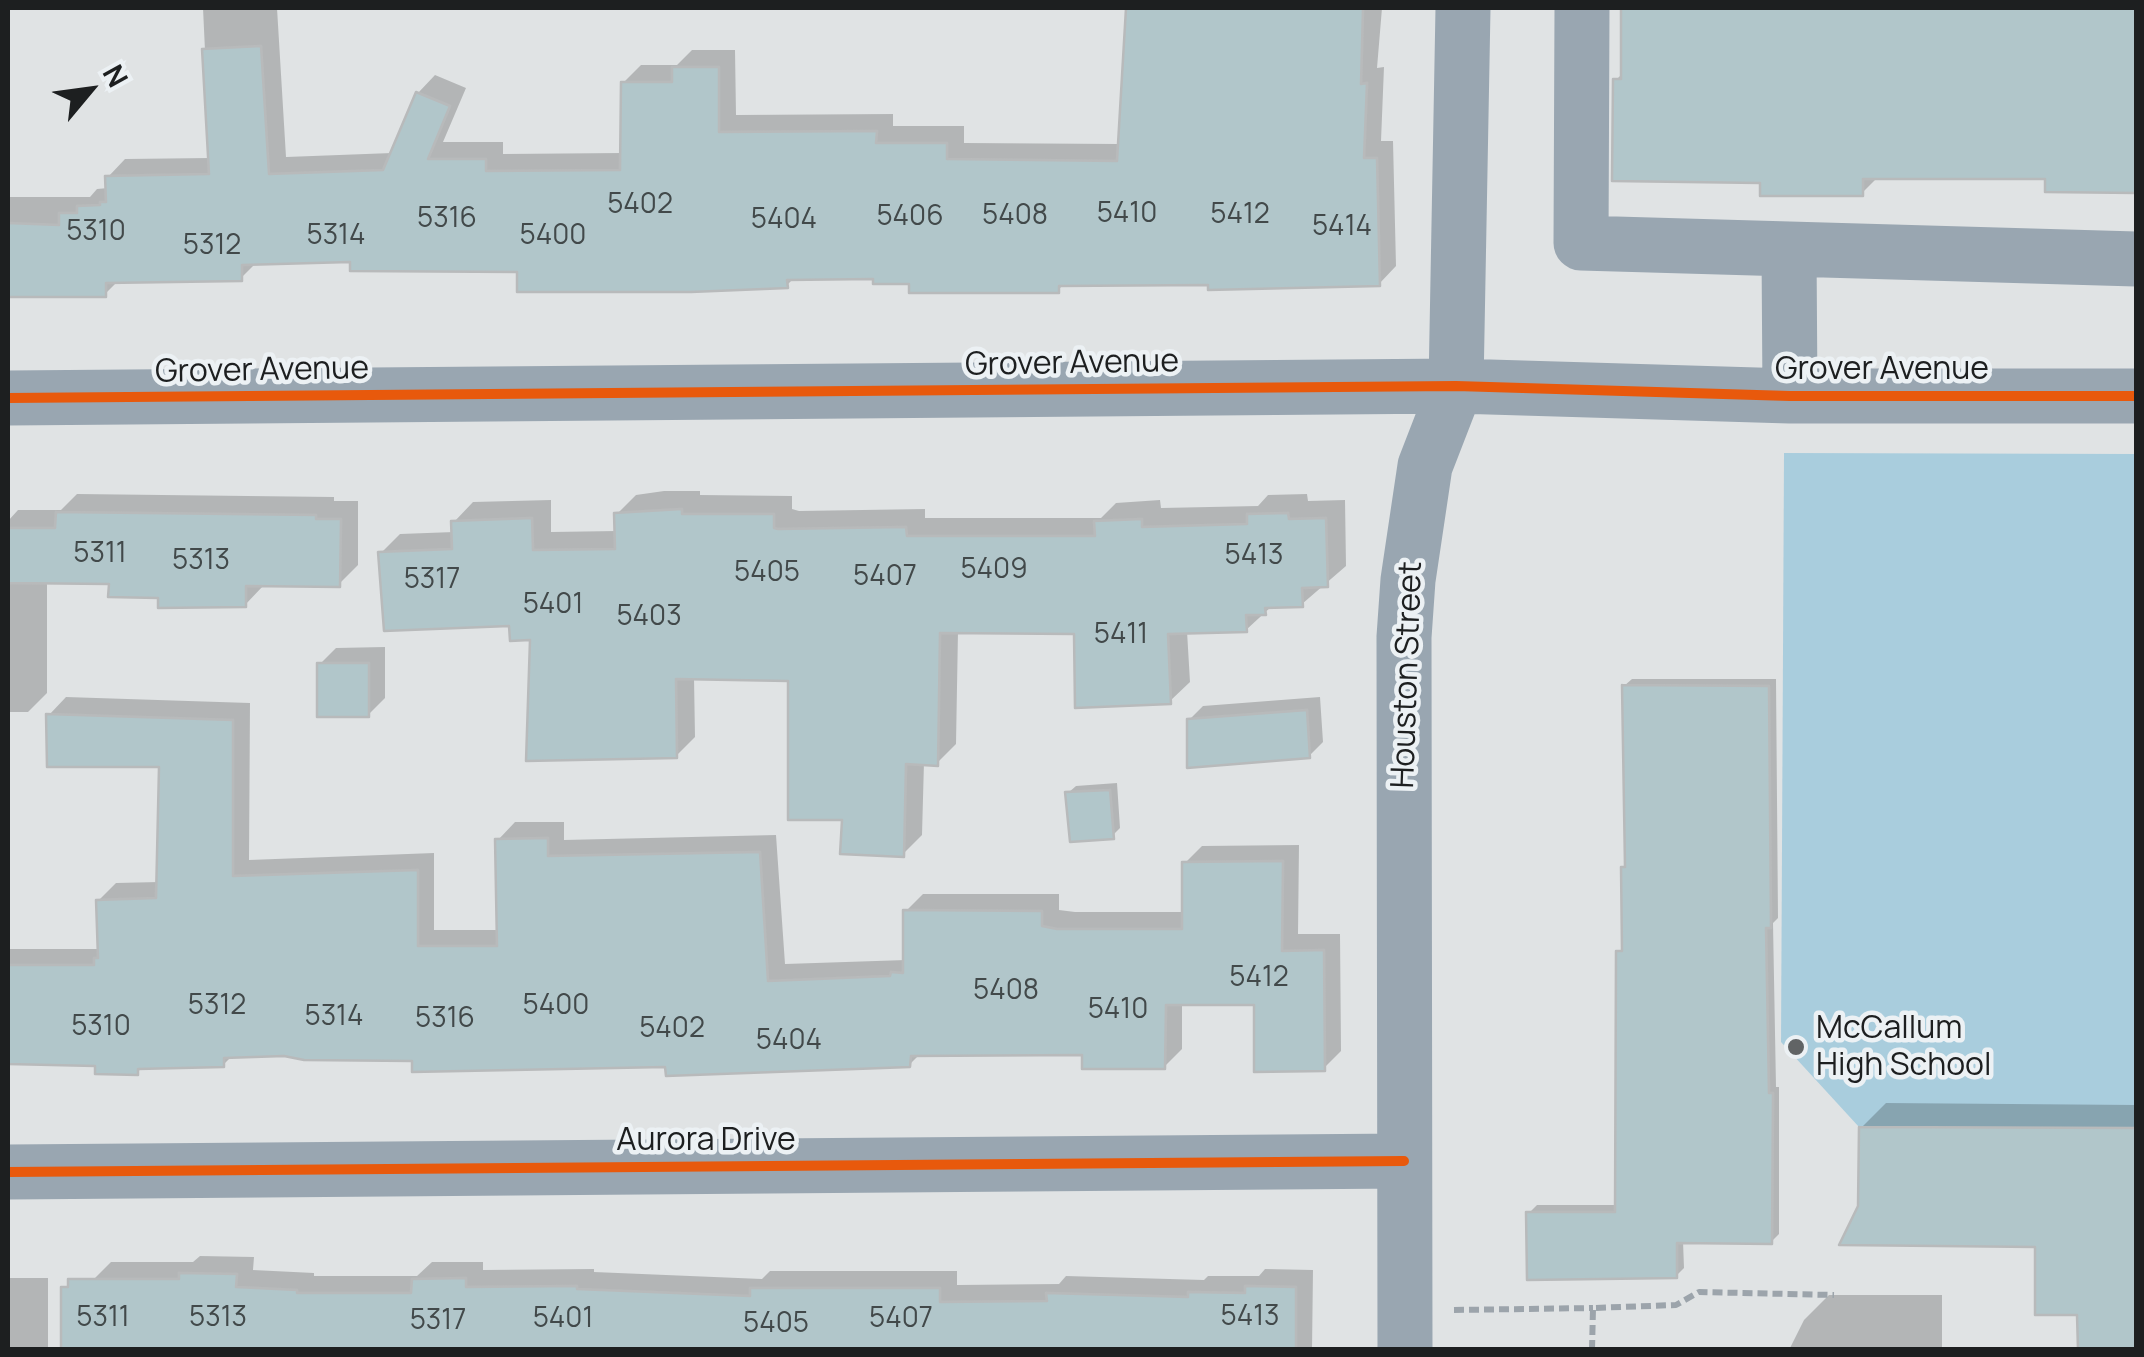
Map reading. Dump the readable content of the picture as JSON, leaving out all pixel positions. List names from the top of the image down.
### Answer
{
  "streets": {
    "street": ["Grover Avenue", "Houston Street", "Aurora Drive"]
  },
  "crossings": [
    ["Grover Avenue", "Houston Street"],
    ["Houston Street", "Aurora Drive"]
  ],
  "places": ["McCallum High School"],
  "house_numbers": [
    "5402",
    "5410",
    "5412",
    "5408",
    "5406",
    "5316",
    "5404",
    "5414",
    "5310",
    "5314",
    "5400",
    "5312",
    "5311",
    "5413",
    "5313",
    "5409",
    "5405",
    "5407",
    "5317",
    "5401",
    "5403",
    "5411",
    "5412",
    "5408",
    "5312",
    "5400",
    "5410",
    "5314",
    "5316",
    "5310",
    "5402",
    "5404",
    "5413",
    "5311",
    "5313",
    "5401",
    "5407",
    "5317",
    "5405"
  ],
  "north": "top right"
}
